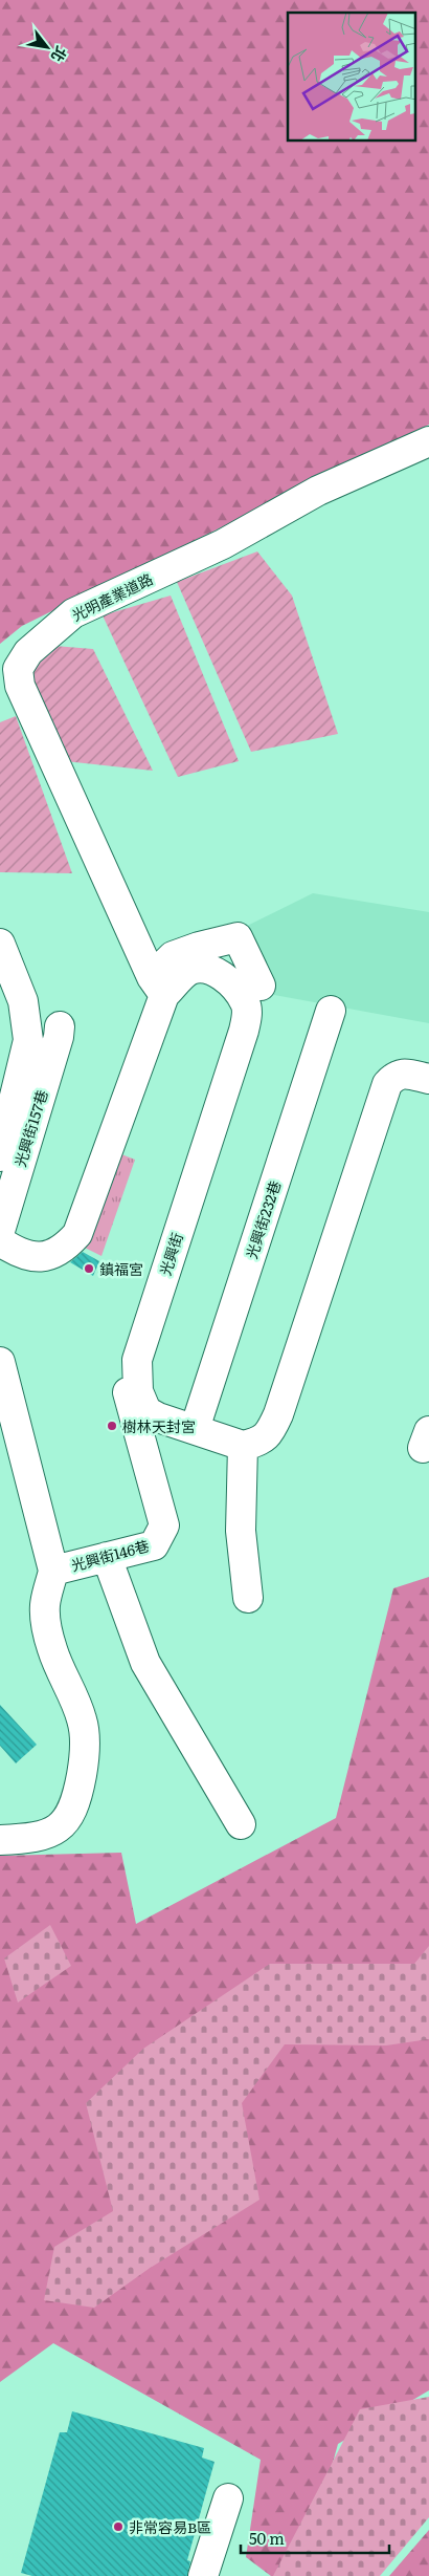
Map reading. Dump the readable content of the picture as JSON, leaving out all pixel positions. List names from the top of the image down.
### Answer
{
  "streets": {
    "street": [
      "光明產業道路",
      "光興街157巷",
      "光興街232巷",
      "光興街",
      "光興街146巷"
    ]
  },
  "crossings": [
    ["光明產業道路", "光興街"],
    ["光興街232巷", "光興街"],
    ["光興街", "光興街146巷"]
  ],
  "places": ["鎮福宮", "樹林天封宮", "非常容易B區"],
  "scale_bar": "50 m",
  "north": "bottom right"
}
